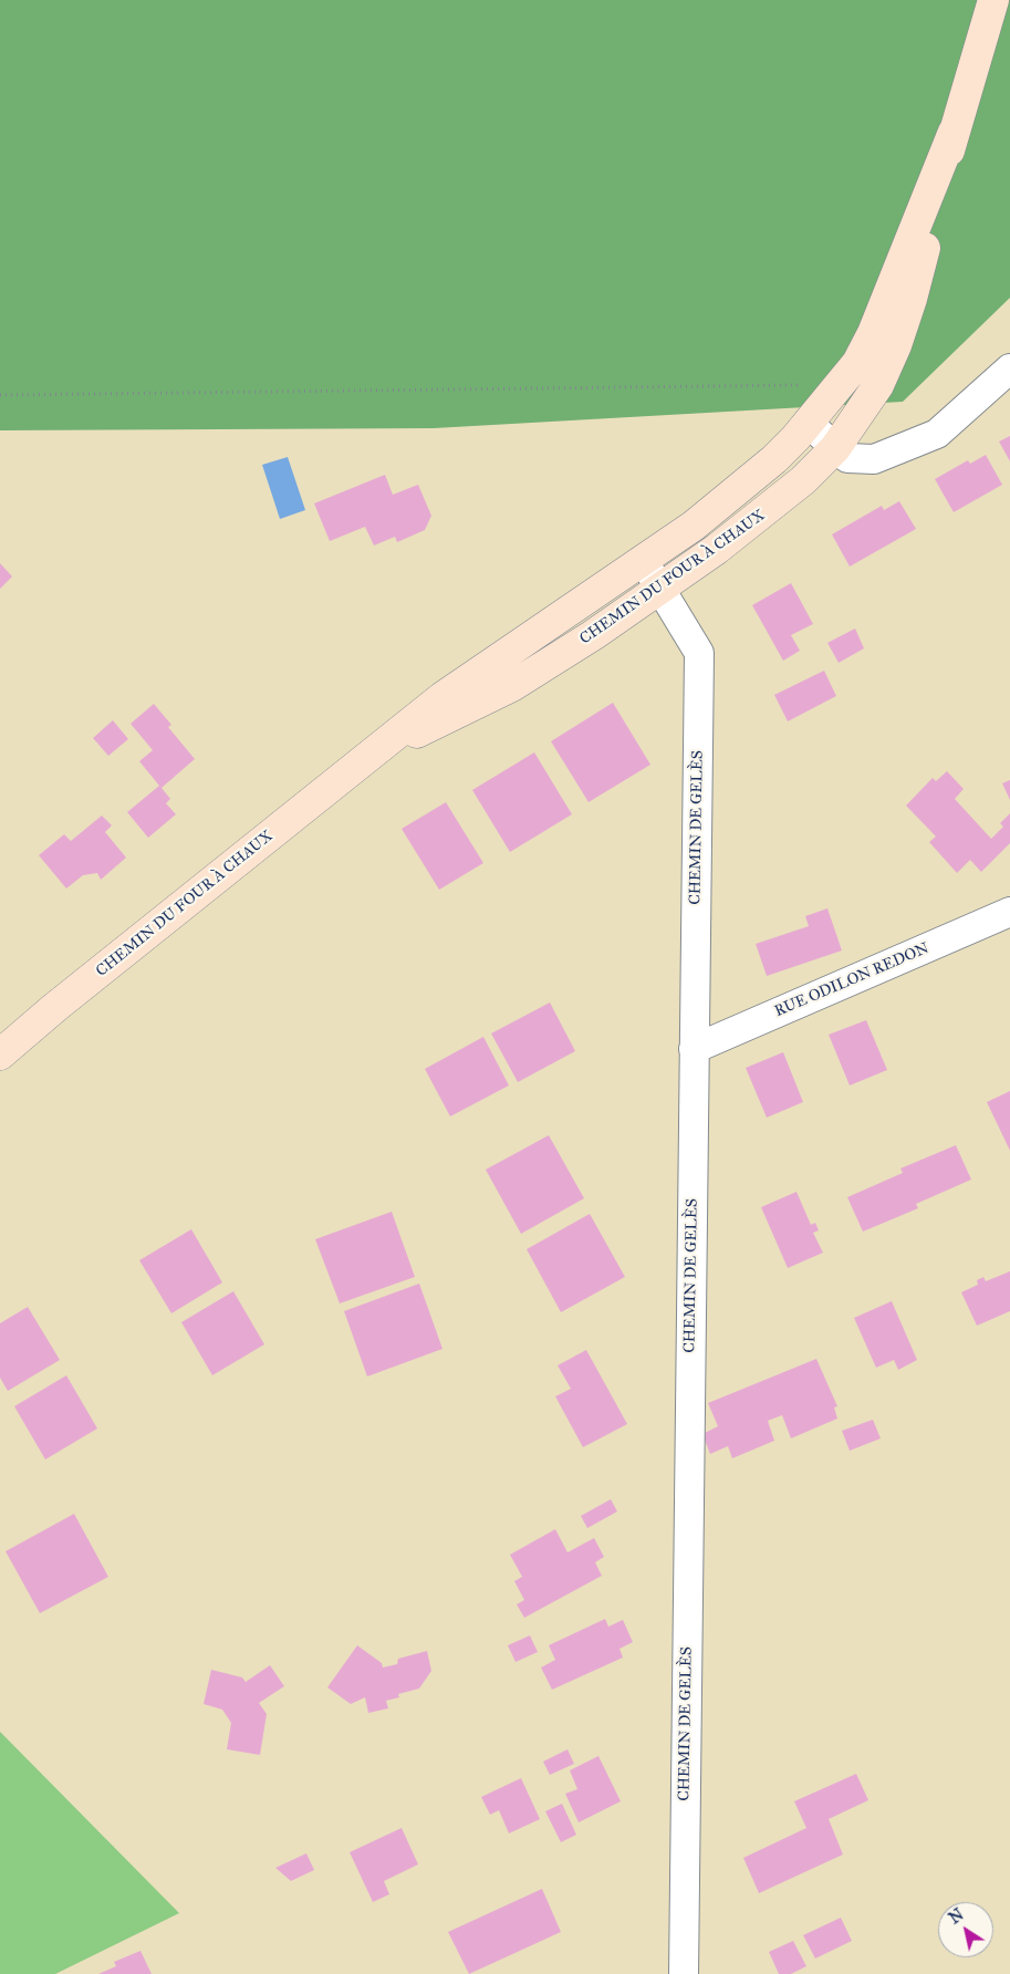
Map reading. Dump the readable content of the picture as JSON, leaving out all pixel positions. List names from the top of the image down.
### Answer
{
  "streets": {
    "street": ["CHEMIN DU FOUR À CHAUX", "CHEMIN DE GELÈS", "RUE ODILON REDON"]
  },
  "crossings": [
    ["CHEMIN DU FOUR À CHAUX", "CHEMIN DE GELÈS"],
    ["CHEMIN DE GELÈS", "RUE ODILON REDON"]
  ],
  "north": "top left"
}
